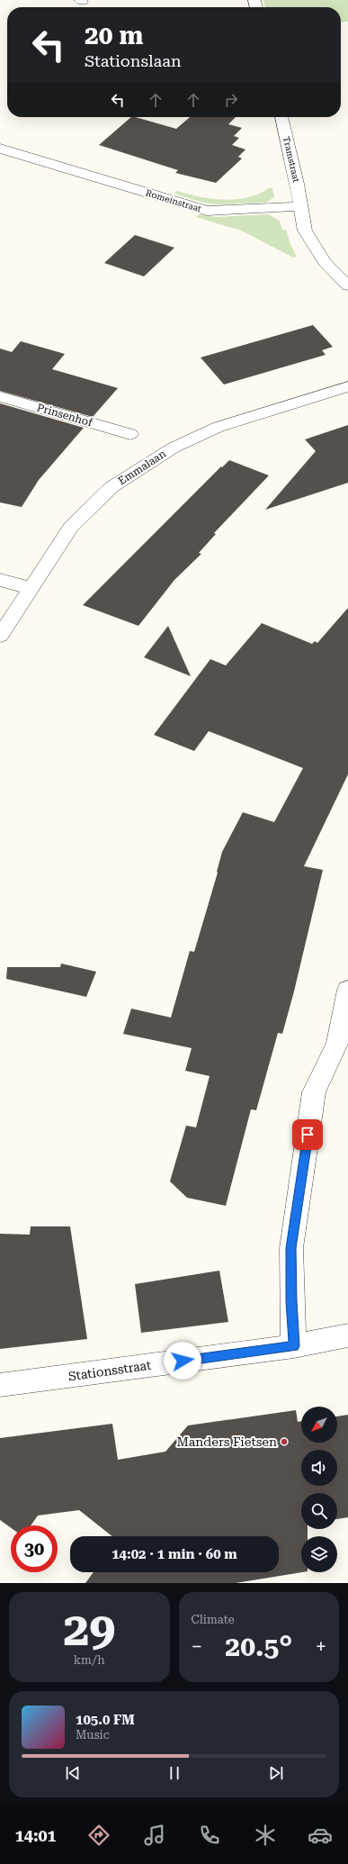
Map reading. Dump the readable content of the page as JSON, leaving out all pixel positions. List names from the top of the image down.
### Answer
{
  "streets": {
    "street": [
      "Tramstraat",
      "Romeinstraat",
      "Prinsenhof",
      "Emmalaan",
      "Stationsstraat"
    ]
  },
  "crossings": [
    ["Tramstraat", "Romeinstraat"]
  ],
  "places": ["Manders Fietsen"],
  "north": "bottom left",
  "page": {
    "turn": ["20 m", "Stationslaan"],
    "limit": "30",
    "trip": "14:02 · 1 min · 60 m",
    "tile": [
      ["29", "km/h"],
      "Climate"
    ],
    "heat": ["−", "20.5°", "+"],
    "song": ["105.0 FM", "Music"],
    "tabs": "14:01"
  }
}
